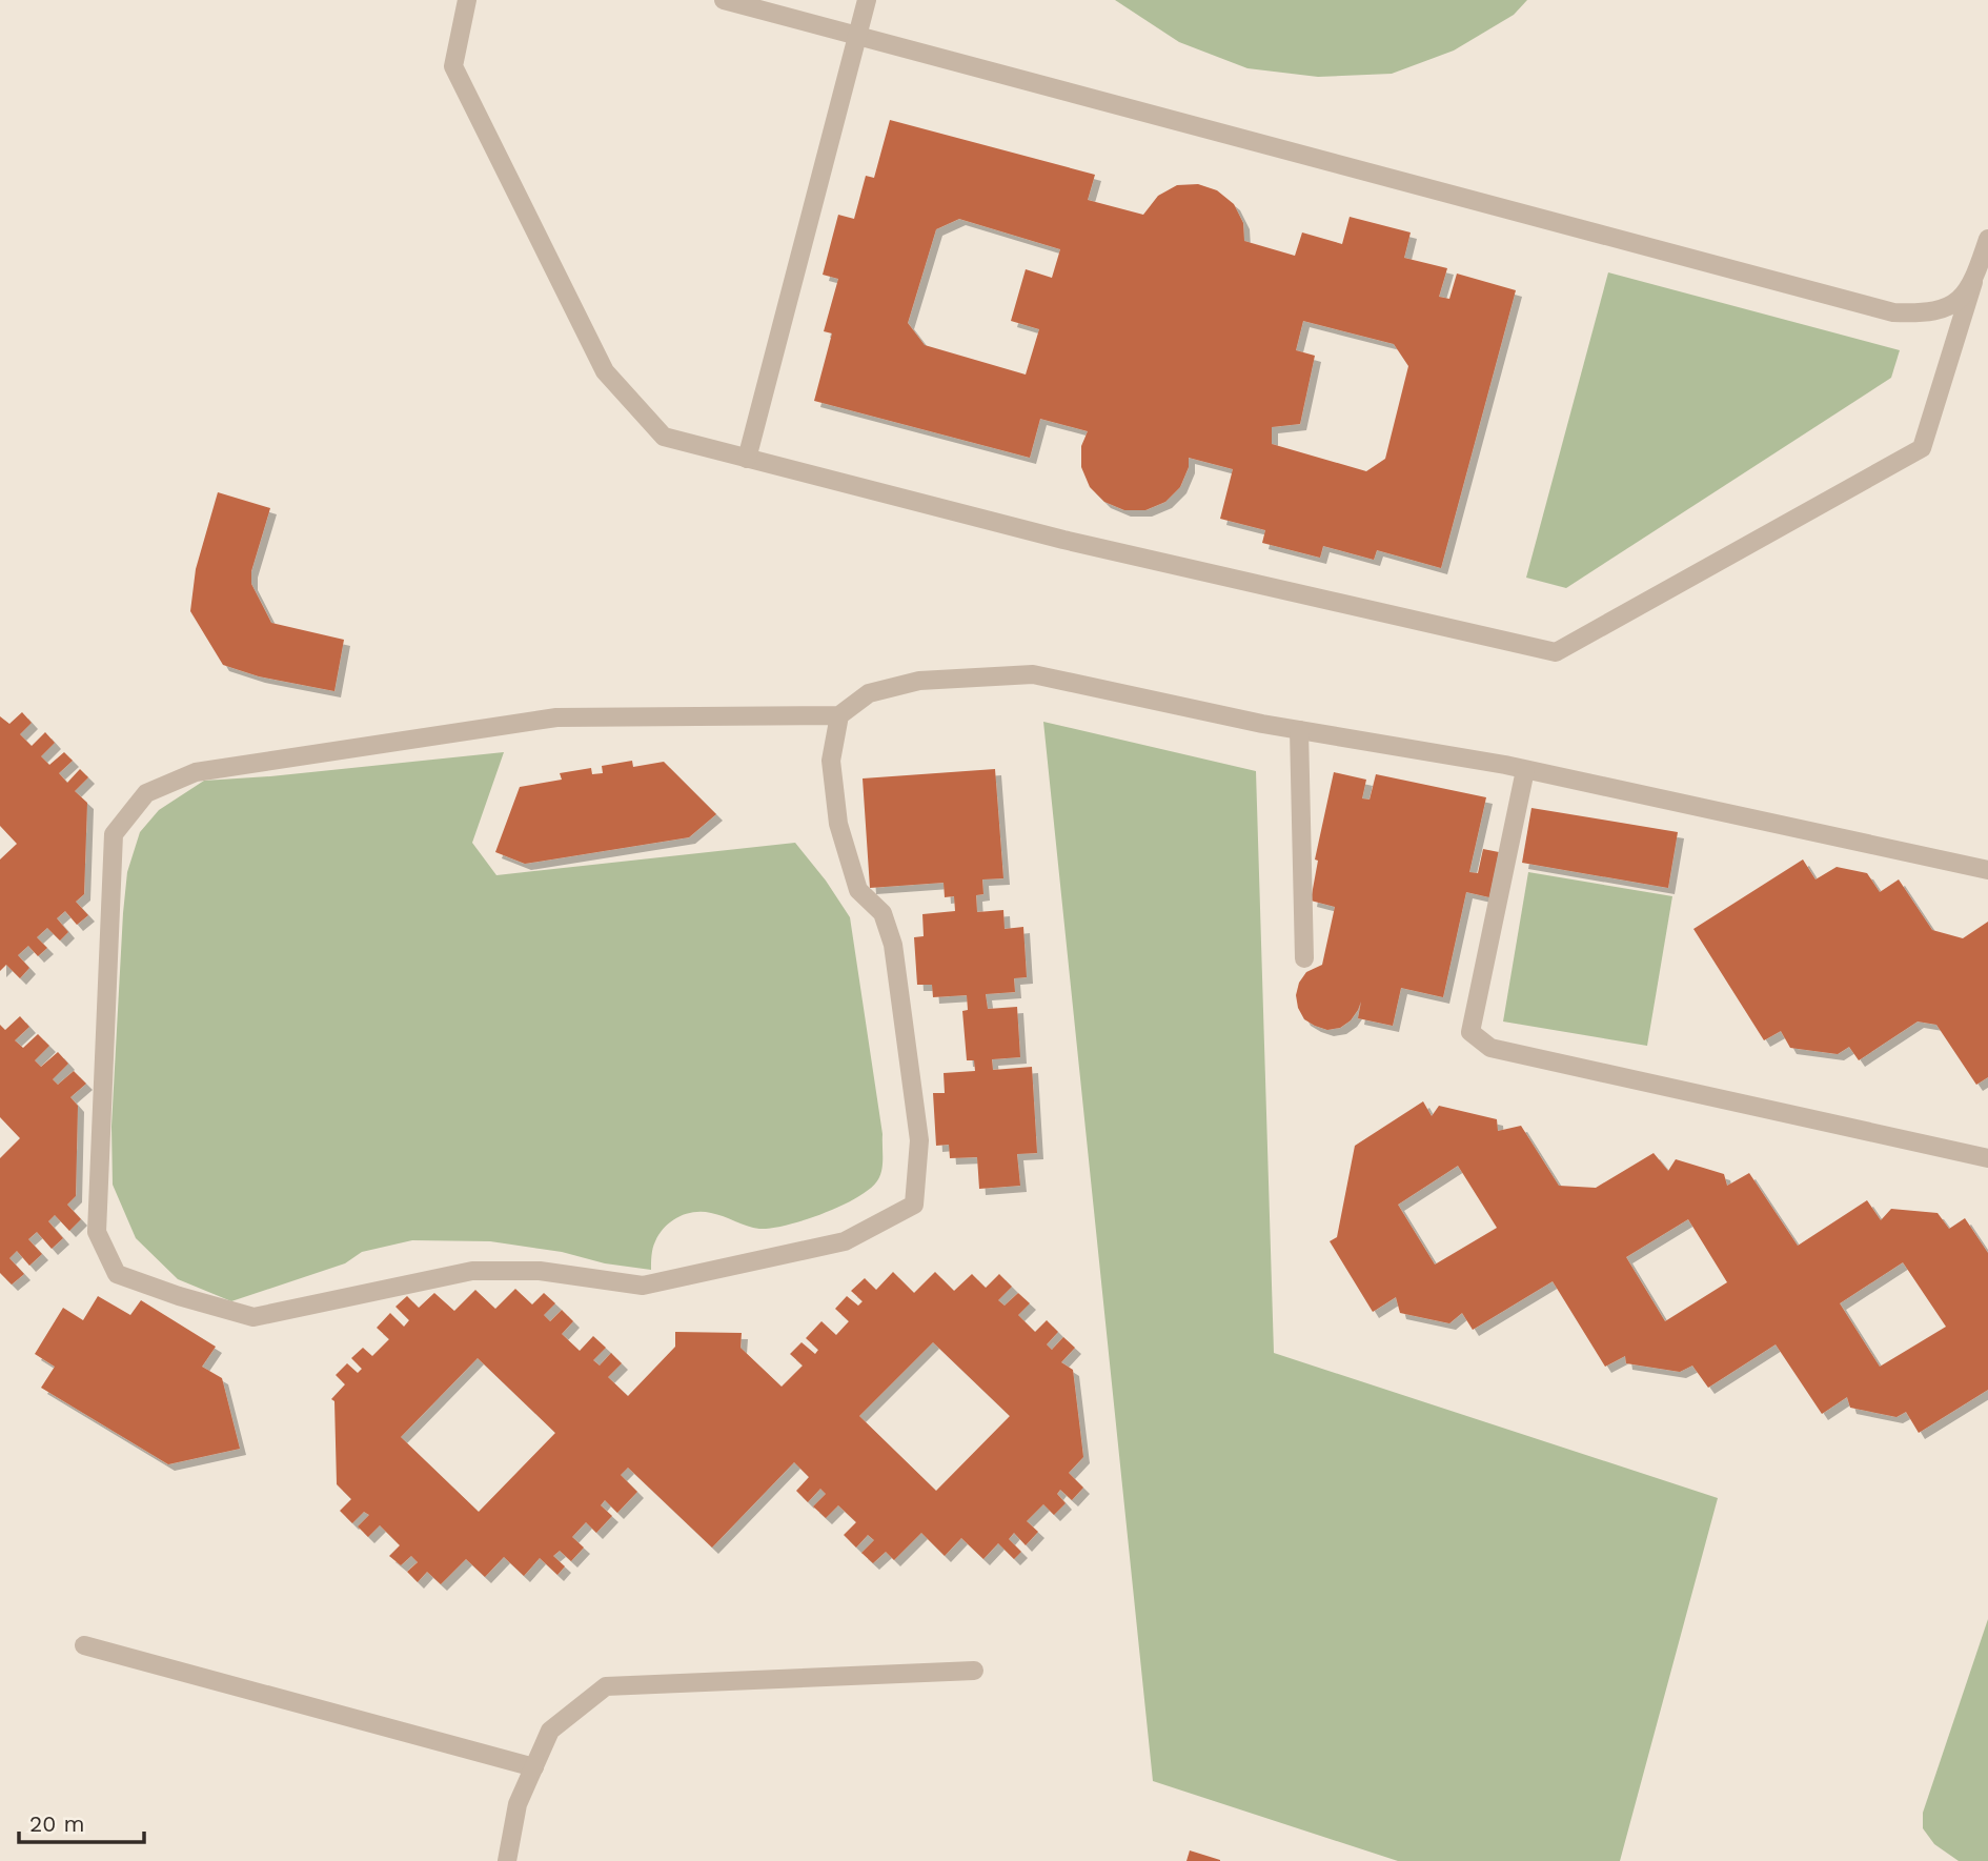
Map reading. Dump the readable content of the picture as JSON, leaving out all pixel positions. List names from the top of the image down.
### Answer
{
  "scale_bar": "20 m"
}
